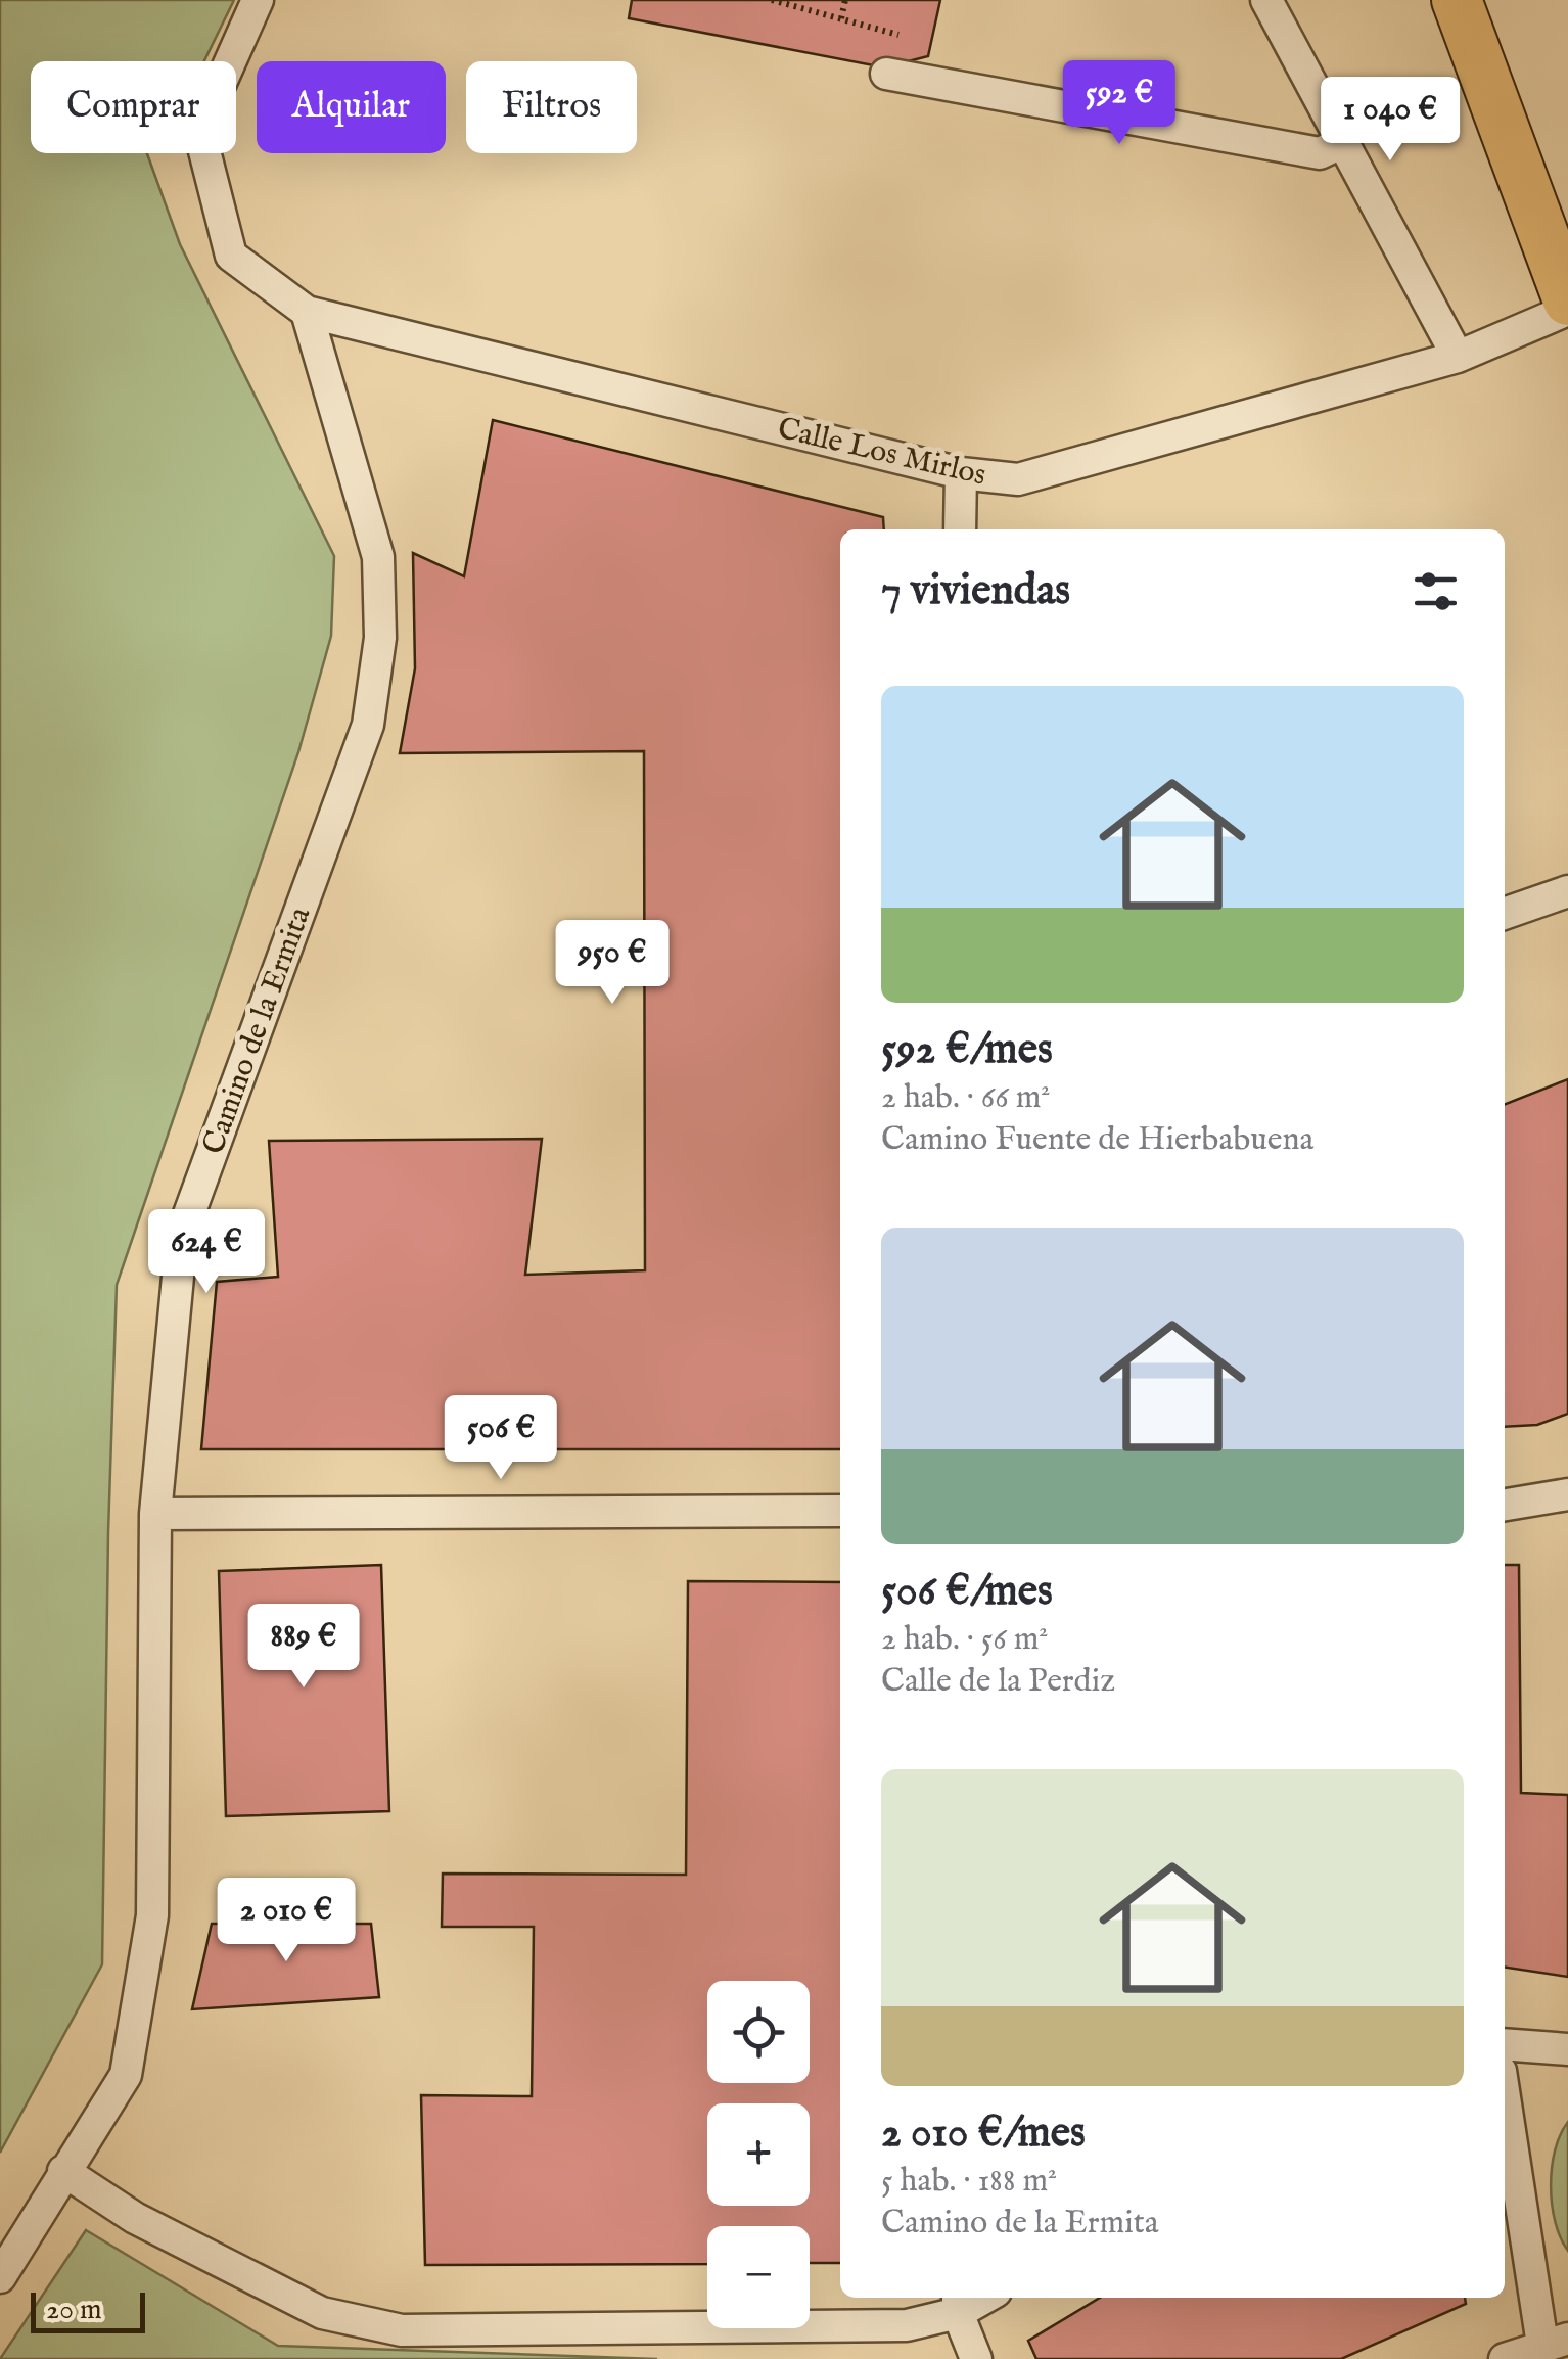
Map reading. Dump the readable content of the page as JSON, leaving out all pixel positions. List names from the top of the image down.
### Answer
{
  "streets": {
    "street": ["Calle Los Mirlos", "Camino de la Ermita"]
  },
  "crossings": [
    ["Calle Los Mirlos", "Camino de la Ermita"]
  ],
  "scale_bar": "20 m",
  "page": {
    "price": [
      "592 €",
      "1 040 €",
      "950 €",
      "624 €",
      "506 €",
      "889 €",
      "2 010 €"
    ],
    "chip": ["Comprar", "Alquilar", "Filtros"],
    "heading": "7 viviendas",
    "list": [
      {
        "name": "592 €/mes",
        "note": "2 hab. · 66 m² · Camino Fuente de Hierbabuena"
      },
      {
        "name": "506 €/mes",
        "note": "2 hab. · 56 m² · Calle de la Perdiz"
      },
      {
        "name": "2 010 €/mes",
        "note": "5 hab. · 188 m² · Camino de la Ermita"
      }
    ],
    "map_buttons": ["+", "−"],
    "scale": "20 m"
  }
}
